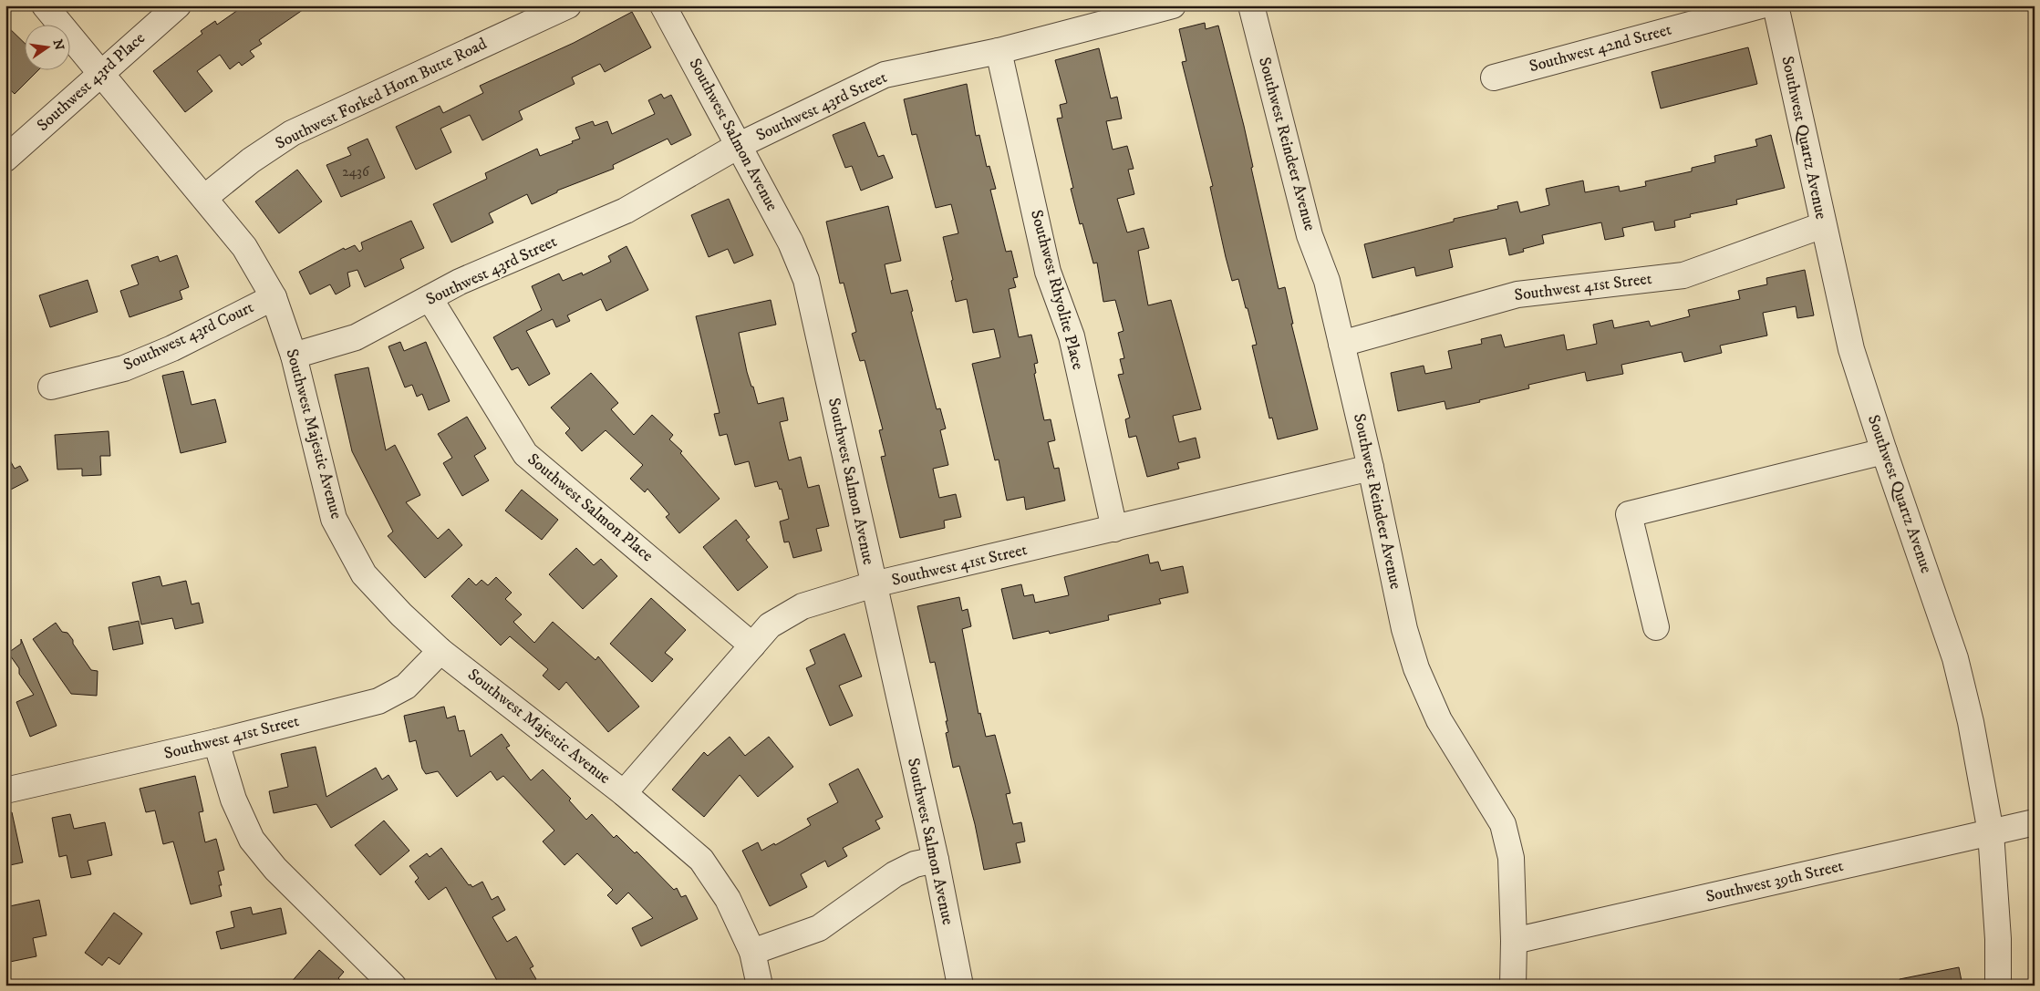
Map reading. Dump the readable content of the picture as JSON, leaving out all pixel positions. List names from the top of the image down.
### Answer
{
  "streets": {
    "street": [
      "Southwest 42nd Street",
      "Southwest 43rd Place",
      "Southwest Forked Horn Butte Road",
      "Southwest 43rd Street",
      "Southwest Salmon Avenue",
      "Southwest Quartz Avenue",
      "Southwest Reindeer Avenue",
      "Southwest 41st Street",
      "Southwest Rhyolite Place",
      "Southwest 43rd Court",
      "Southwest Majestic Avenue",
      "Southwest Salmon Place",
      "Southwest 39th Street"
    ]
  },
  "crossings": [
    ["Southwest 43rd Place", "Southwest Majestic Avenue"],
    ["Southwest Forked Horn Butte Road", "Southwest Majestic Avenue"],
    ["Southwest 43rd Street", "Southwest Salmon Avenue"],
    ["Southwest 43rd Street", "Southwest Rhyolite Place"],
    ["Southwest 43rd Street", "Southwest Majestic Avenue"],
    ["Southwest 43rd Street", "Southwest Salmon Place"],
    ["Southwest Salmon Avenue", "Southwest 41st Street"],
    ["Southwest Quartz Avenue", "Southwest 41st Street"],
    ["Southwest Quartz Avenue", "Southwest 39th Street"],
    ["Southwest Reindeer Avenue", "Southwest 41st Street"],
    ["Southwest Reindeer Avenue", "Southwest 39th Street"],
    ["Southwest 41st Street", "Southwest Rhyolite Place"],
    ["Southwest 41st Street", "Southwest Majestic Avenue"],
    ["Southwest 41st Street", "Southwest Salmon Place"],
    ["Southwest 43rd Court", "Southwest Majestic Avenue"]
  ],
  "house_numbers": ["2436"],
  "north": "right"
}
